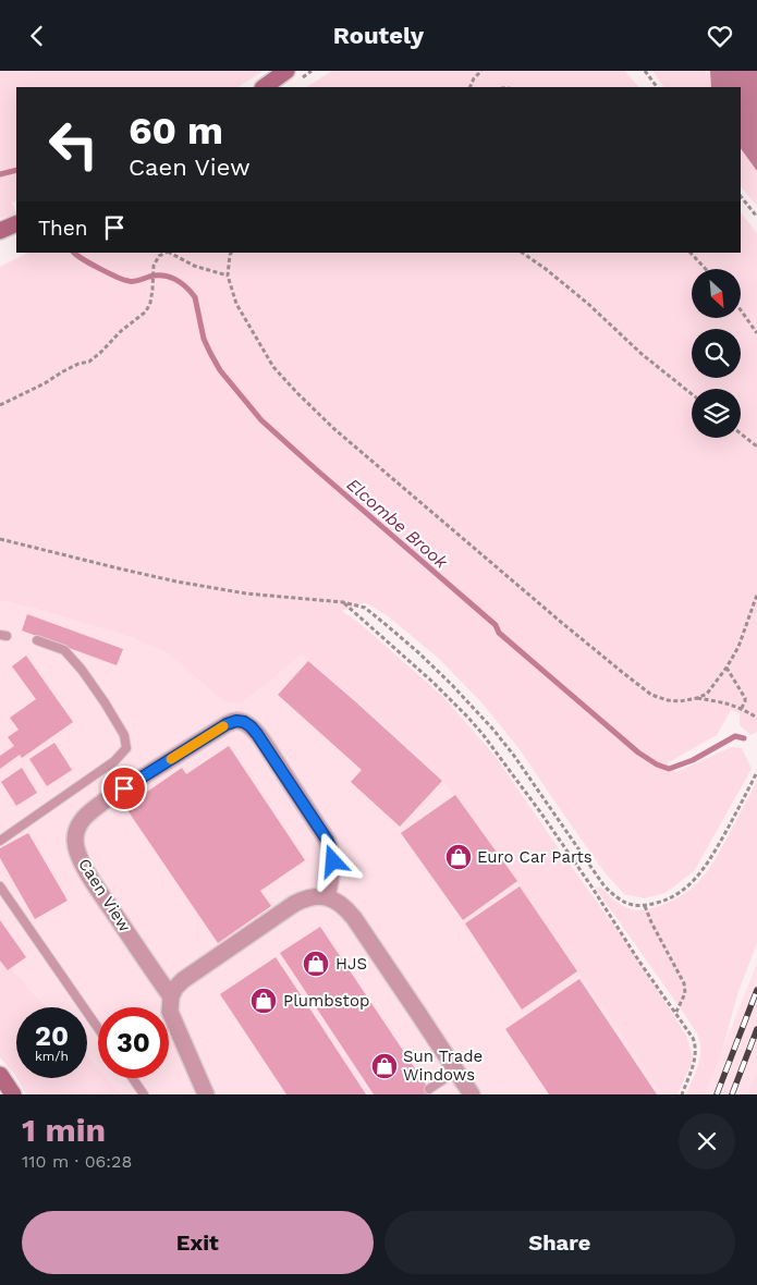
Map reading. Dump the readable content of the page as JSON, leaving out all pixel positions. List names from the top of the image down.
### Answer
{
  "streets": {
    "street": ["Caen View"]
  },
  "water": ["Elcombe Brook"],
  "places": {
    "shop": [
      "Euro Car Parts",
      "HJS",
      "Plumbstop",
      "Sun Trade Windows"
    ]
  },
  "north": "bottom right",
  "page": {
    "header": "Routely",
    "turn": ["60 m", "Caen View"],
    "then": "Then",
    "speed": "20 km/h",
    "limit": "30",
    "heading": ["1 min", "110 m · 06:28"],
    "buttons": ["Exit", "Share"]
  }
}
